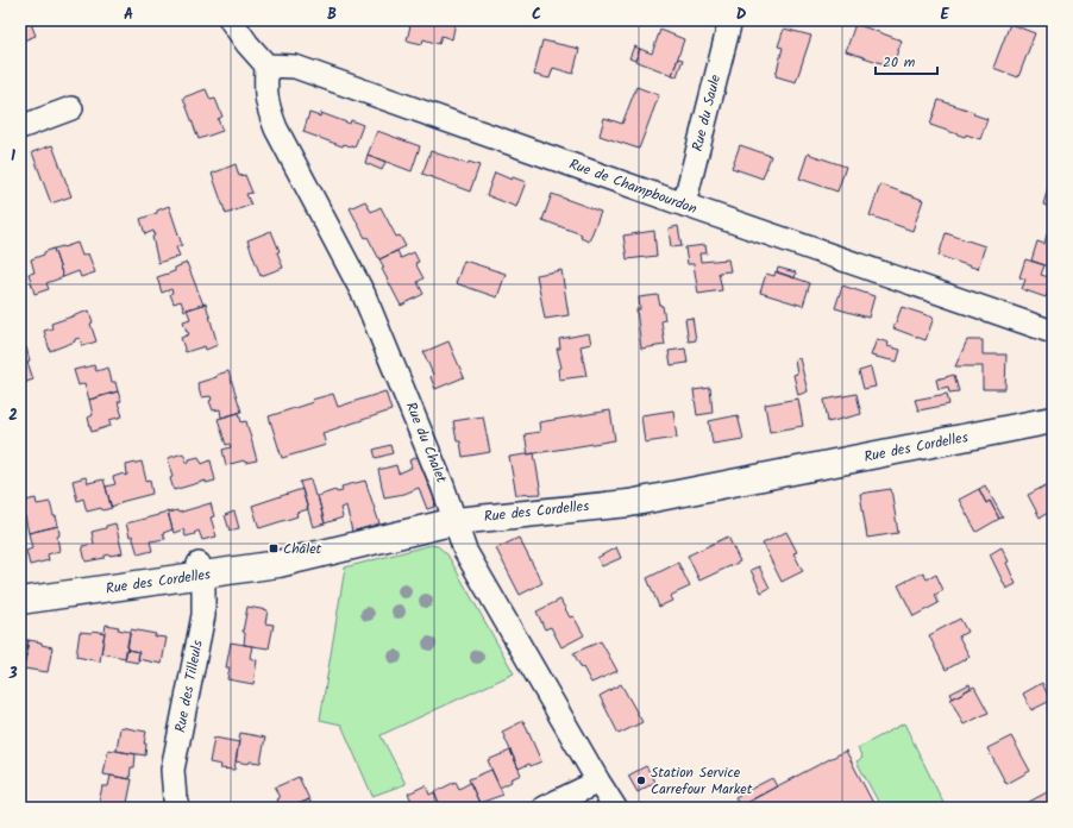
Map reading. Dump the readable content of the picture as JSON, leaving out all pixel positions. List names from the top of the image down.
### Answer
{
  "streets": {
    "street": [
      "Rue du Saule",
      "Rue de Champbourdon",
      "Rue du Chalet",
      "Rue des Cordelles",
      "Rue des Tilleuls"
    ]
  },
  "crossings": [
    ["Rue du Saule", "Rue de Champbourdon"],
    ["Rue de Champbourdon", "Rue du Chalet"],
    ["Rue du Chalet", "Rue des Cordelles"],
    ["Rue des Cordelles", "Rue des Tilleuls"]
  ],
  "places": {
    "transit": ["Châlet"],
    "other": ["Station Service Carrefour Market"]
  },
  "scale_bar": "20 m",
  "grid": {
    "columns": [
      "A",
      "B",
      "C",
      "D",
      "E"
    ],
    "rows": ["1", "2", "3"]
  }
}
